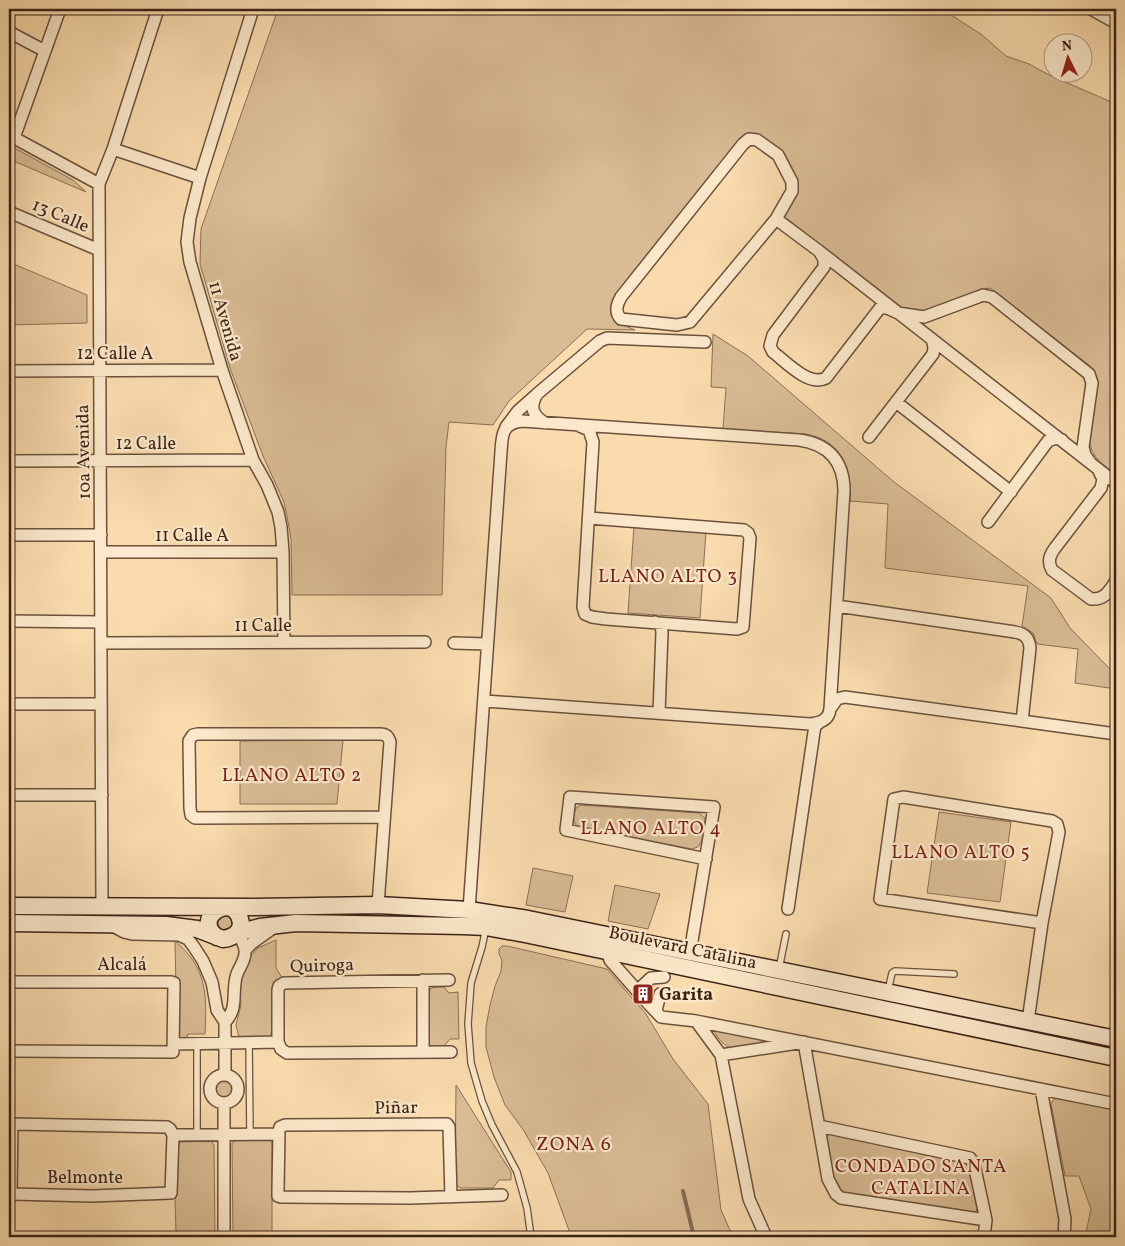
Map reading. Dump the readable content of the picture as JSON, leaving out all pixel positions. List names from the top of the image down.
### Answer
{
  "streets": {
    "street": [
      "13 Calle",
      "11 Avenida",
      "12 Calle A",
      "12 Calle",
      "10a Avenida",
      "11 Calle A",
      "11 Calle",
      "Boulevard Catalina",
      "Alcalá",
      "Quiroga",
      "Piñar",
      "Belmonte"
    ]
  },
  "crossings": [
    ["13 Calle", "10a Avenida"],
    ["11 Avenida", "12 Calle A"],
    ["11 Avenida", "12 Calle"],
    ["11 Avenida", "11 Calle A"],
    ["11 Avenida", "11 Calle"],
    ["12 Calle A", "10a Avenida"],
    ["12 Calle", "10a Avenida"],
    ["10a Avenida", "11 Calle A"],
    ["10a Avenida", "11 Calle"],
    ["10a Avenida", "Boulevard Catalina"],
    ["Piñar", "Belmonte"]
  ],
  "districts": [
    "LLANO ALTO 3",
    "LLANO ALTO 2",
    "LLANO ALTO 4",
    "LLANO ALTO 5",
    "ZONA 6",
    "CONDADO SANTA CATALINA"
  ],
  "places": {
    "building": ["Garita"]
  },
  "north": "top"
}
